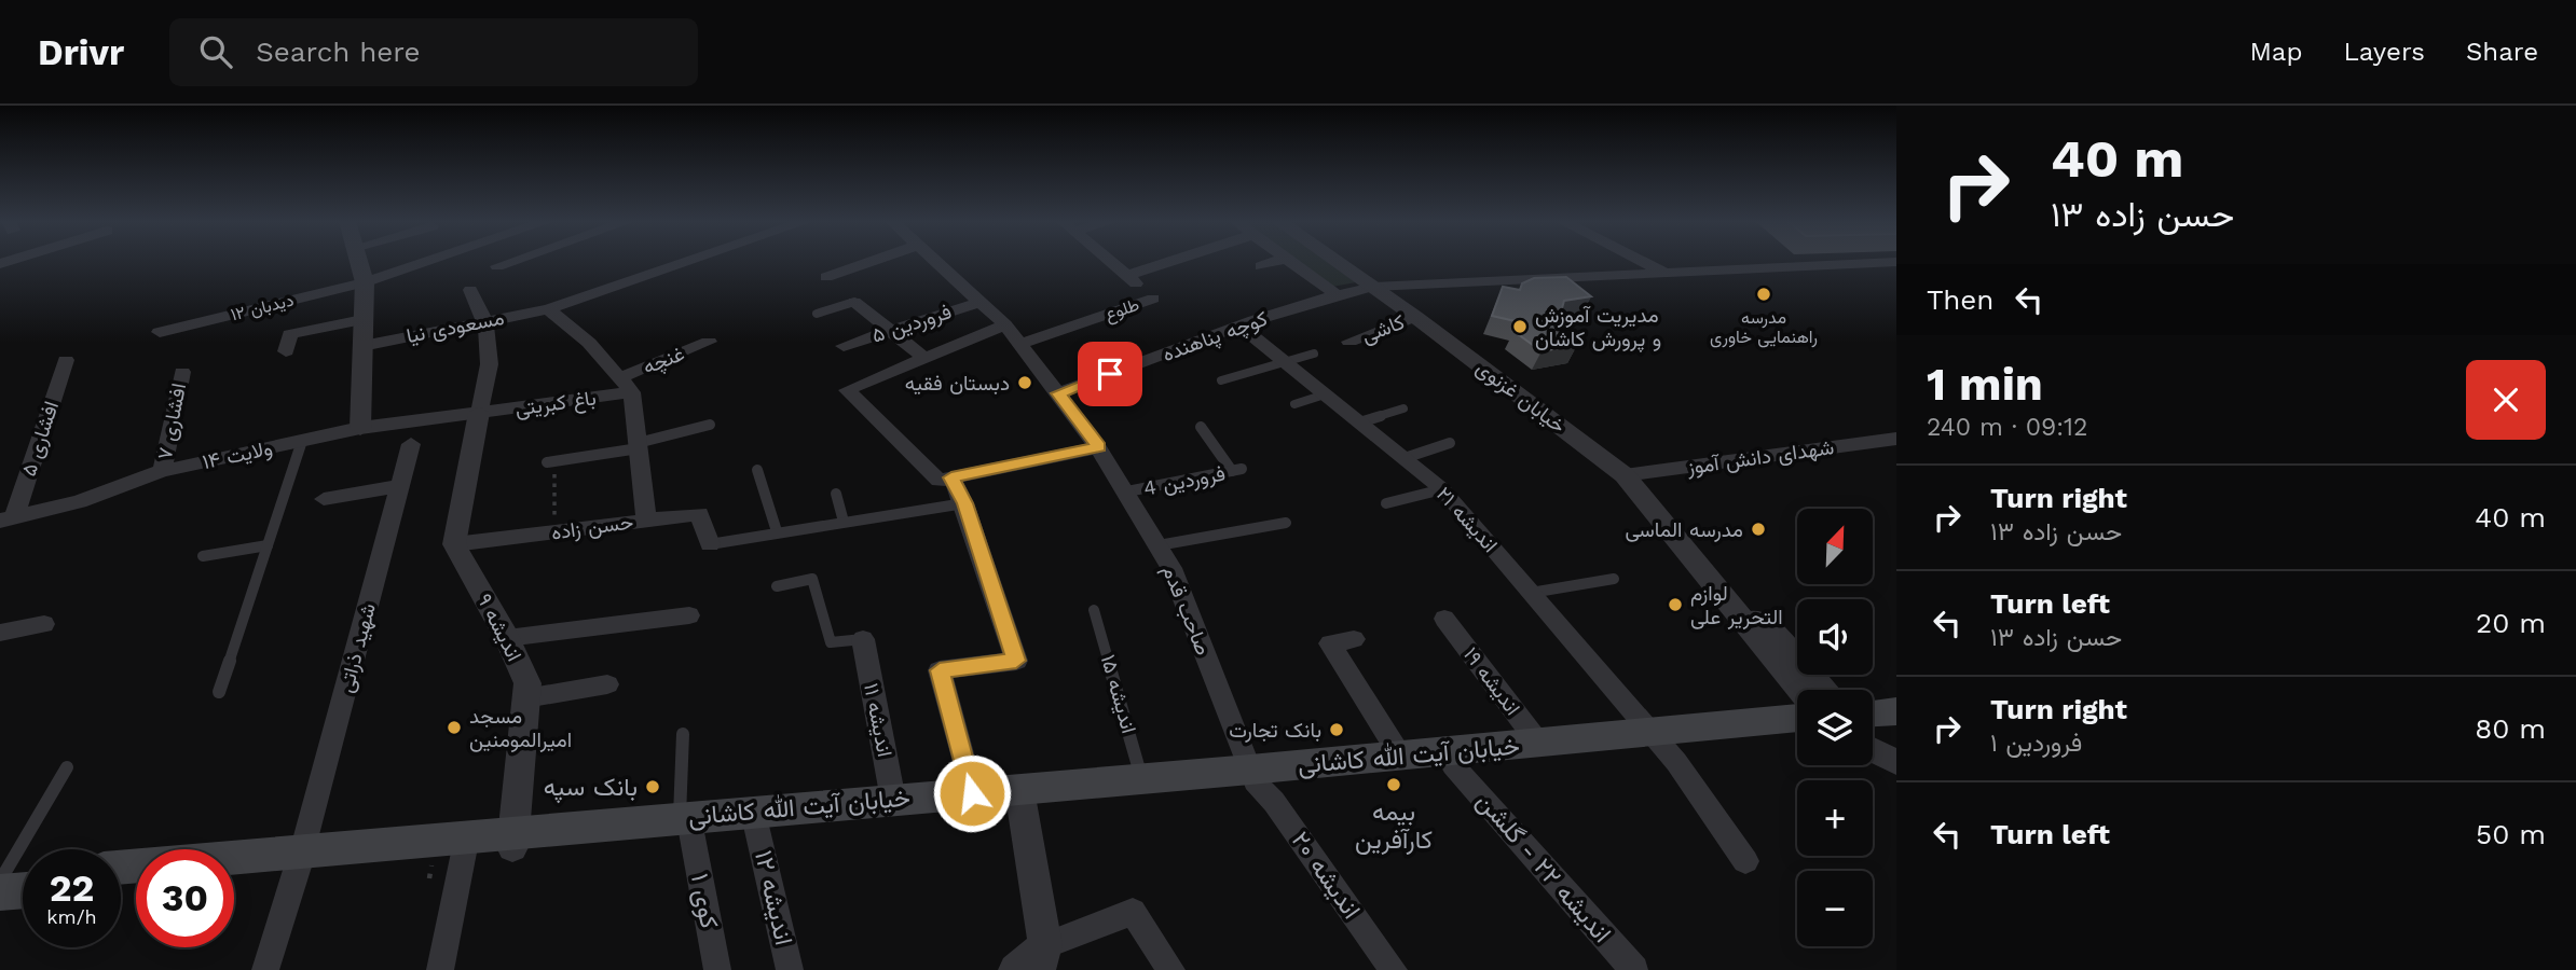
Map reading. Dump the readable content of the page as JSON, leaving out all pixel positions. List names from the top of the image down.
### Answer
{
  "streets": {
    "main road": ["خیابان آیت الله کاشانی"],
    "street": [
      "دیدبان ۱۲",
      "طلوع",
      "فروردین ۵",
      "مسعودی نیا",
      "کاشی",
      "کوچه پناهنده",
      "غنچه",
      "خیابان غزنوی",
      "باغ کبریتی",
      "افشاری ۷",
      "افشاری ۵",
      "ولایت ۱۴",
      "شهدای دانش آموز",
      "اندیشه ۲۱",
      "حسن زاده",
      "صاحب قدم",
      "اندیشه ۹",
      "شهید ذراتی",
      "اندیشه ۱۹",
      "اندیشه ۱۱",
      "اندیشه ۲۲ - گلشن",
      "اندیشه ۲۰",
      "اندیشه ۱۲",
      "کوی ۱"
    ],
    "lane": ["فروردین 4", "اندیشه ۱۵"]
  },
  "crossings": [
    ["طلوع", "صاحب قدم"],
    ["فروردین ۵", "صاحب قدم"],
    ["کاشی", "خیابان غزنوی"],
    ["کوچه پناهنده", "خیابان غزنوی"],
    ["کوچه پناهنده", "اندیشه ۲۱"],
    ["کوچه پناهنده", "صاحب قدم"],
    ["خیابان غزنوی", "شهدای دانش آموز"],
    ["باغ کبریتی", "ولایت ۱۴"],
    ["افشاری ۷", "ولایت ۱۴"],
    ["افشاری ۵", "ولایت ۱۴"],
    ["فروردین 4", "صاحب قدم"],
    ["اندیشه ۲۱", "خیابان آیت الله کاشانی"],
    ["حسن زاده", "اندیشه ۹"],
    ["صاحب قدم", "خیابان آیت الله کاشانی"],
    ["صاحب قدم", "اندیشه ۲۰"],
    ["اندیشه ۹", "خیابان آیت الله کاشانی"],
    ["شهید ذراتی", "خیابان آیت الله کاشانی"],
    ["اندیشه ۱۹", "خیابان آیت الله کاشانی"],
    ["اندیشه ۱۵", "خیابان آیت الله کاشانی"],
    ["اندیشه ۱۱", "خیابان آیت الله کاشانی"],
    ["خیابان آیت الله کاشانی", "اندیشه ۲۲ - گلشن"],
    ["خیابان آیت الله کاشانی", "اندیشه ۲۰"],
    ["خیابان آیت الله کاشانی", "اندیشه ۱۲"],
    ["خیابان آیت الله کاشانی", "کوی ۱"]
  ],
  "places": [
    "مدرسه راهنمایی خاوری",
    "مدیریت آموزش و پرورش کاشان",
    "دبستان فقیه",
    "مدرسه الماسی",
    "لوازم التحریر علی",
    "مسجد امیرالمومنین",
    "بانک تجارت",
    "بیمه کارآفرین",
    "بانک سپه"
  ],
  "north": "top right",
  "page": {
    "header": "Drivr",
    "search": "Search here",
    "nav": ["Map", "Layers", "Share"],
    "turn": ["40 m", "حسن زاده ۱۳"],
    "then": "Then",
    "heading": ["1 min", "240 m · 09:12"],
    "list": [
      {
        "name": "Turn right",
        "note": "حسن زاده ۱۳",
        "value": "40 m"
      },
      {
        "name": "Turn left",
        "note": "حسن زاده ۱۳",
        "value": "20 m"
      },
      {
        "name": "Turn right",
        "note": "فروردین ۱",
        "value": "80 m"
      },
      {
        "name": "Turn left",
        "value": "50 m"
      }
    ],
    "map_buttons": ["+", "−"],
    "speed": "22 km/h",
    "limit": "30"
  }
}
